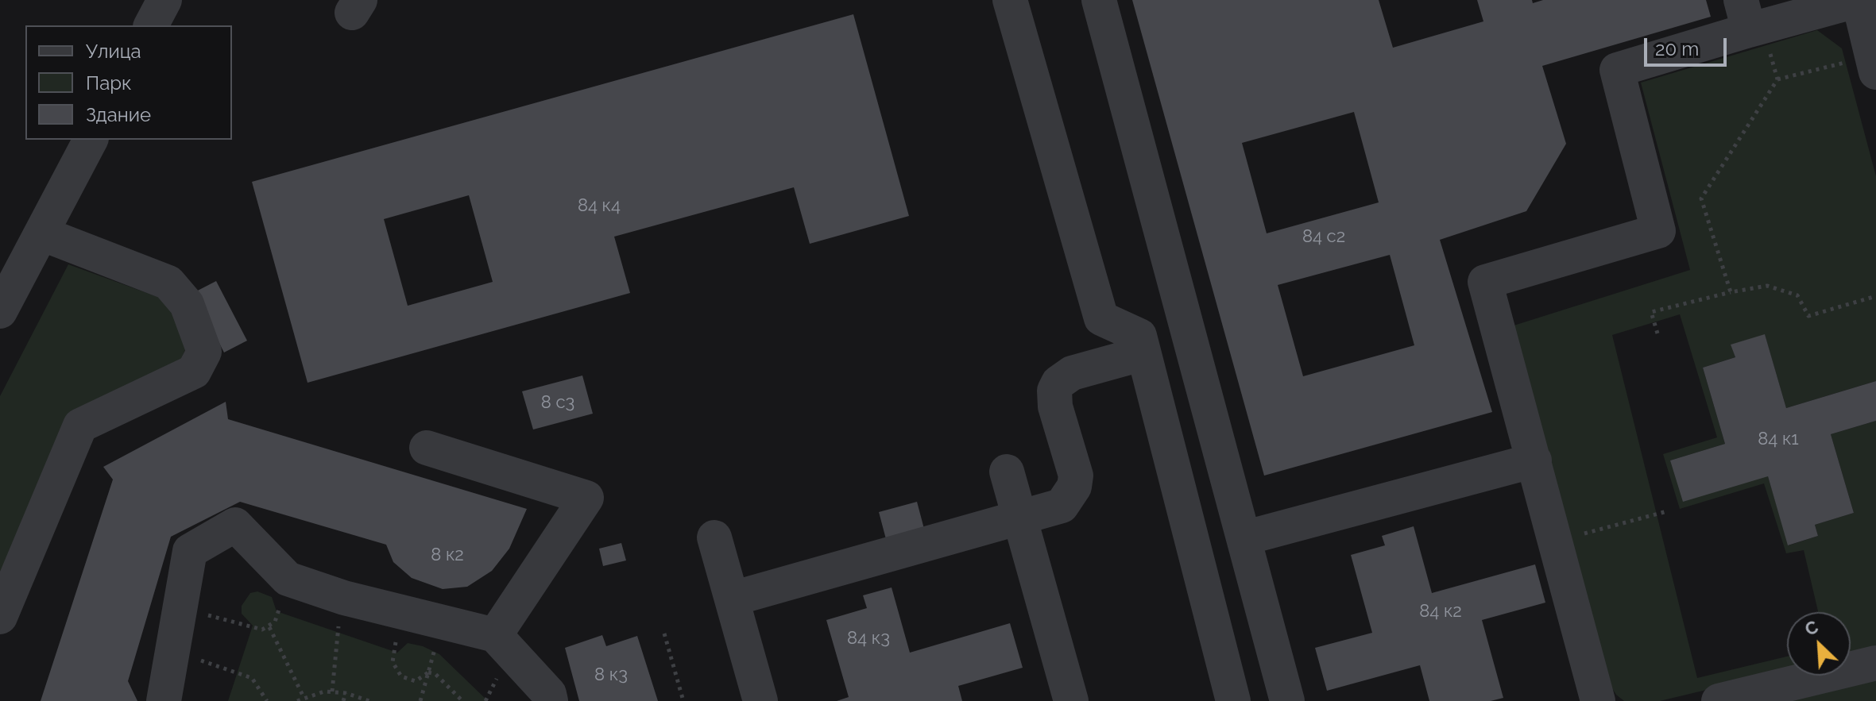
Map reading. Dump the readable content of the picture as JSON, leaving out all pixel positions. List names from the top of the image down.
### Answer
{
  "house_numbers": [
    "84 к4",
    "84 с2",
    "8 с3",
    "84 к1",
    "8 к2",
    "84 к2",
    "84 к3",
    "8 к3"
  ],
  "legend": ["Улица", "Парк", "Здание"],
  "scale_bar": "20 m",
  "north": "top left"
}
